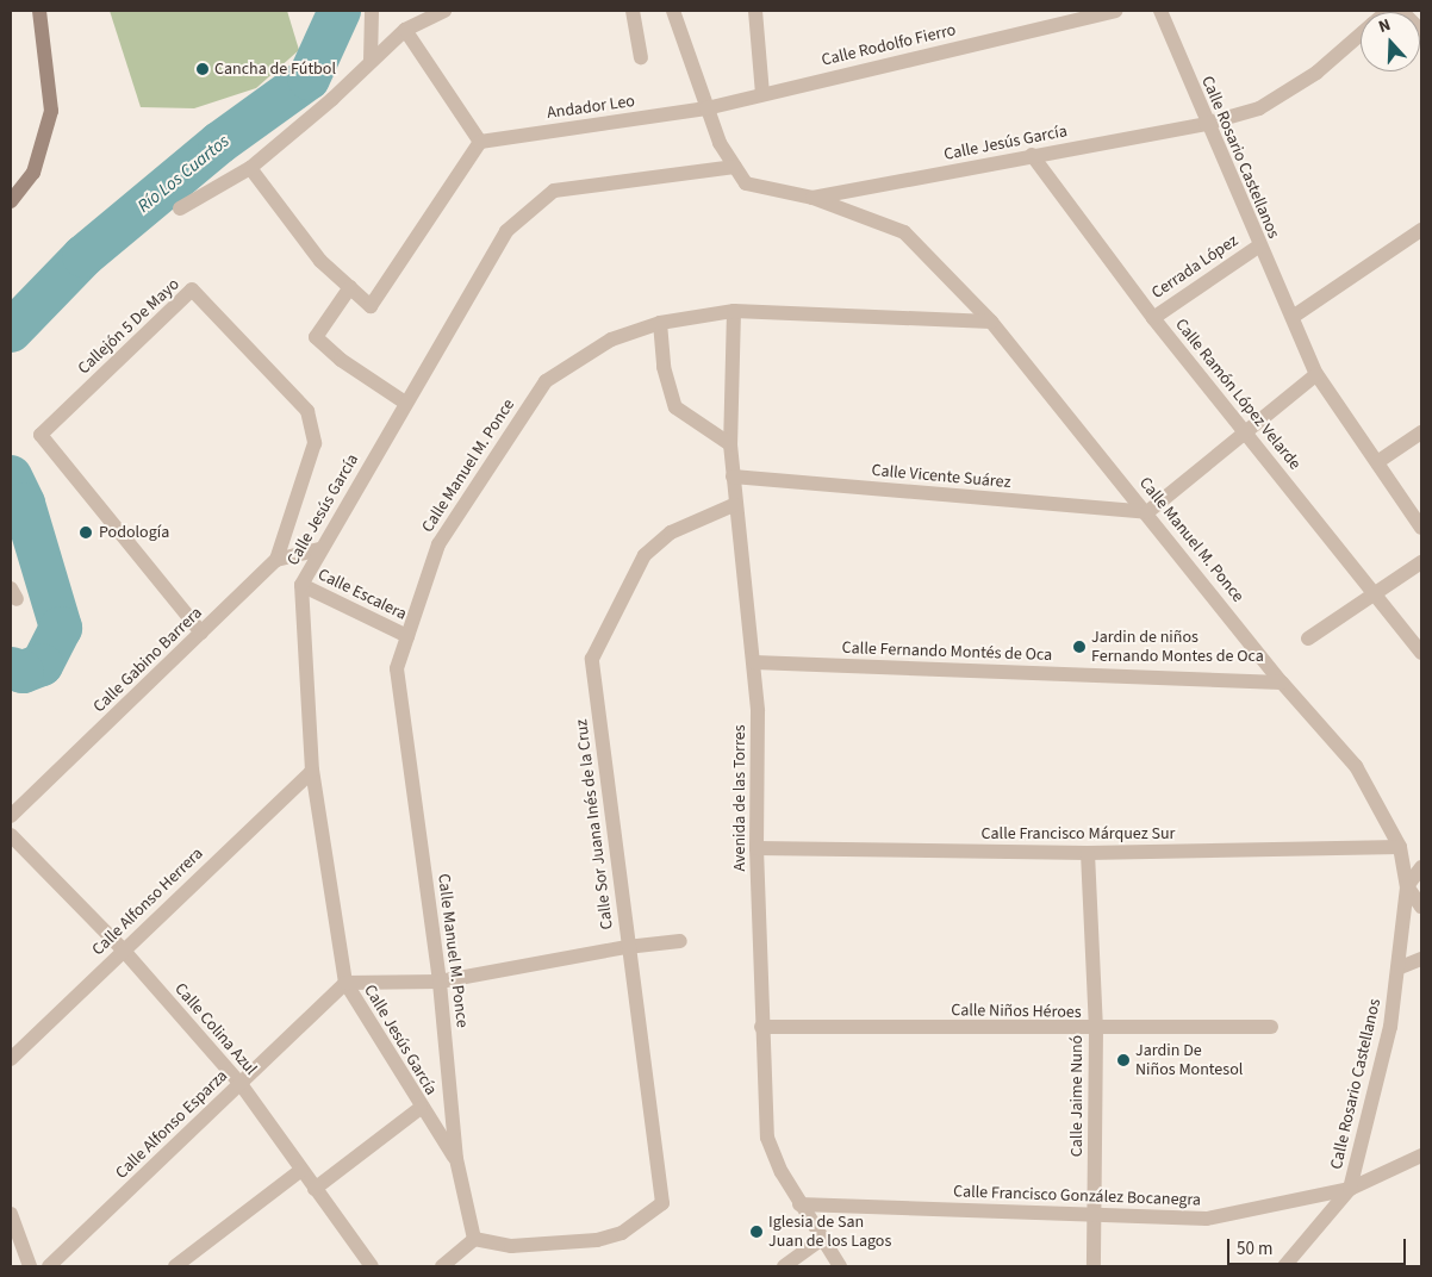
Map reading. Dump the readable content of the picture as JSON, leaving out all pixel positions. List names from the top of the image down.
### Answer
{
  "streets": {
    "street": [
      "Calle Rodolfo Fierro",
      "Andador Leo",
      "Calle Jesús García",
      "Calle Rosario Castellanos",
      "Cerrada López",
      "Callejón 5 De Mayo",
      "Calle Ramón López Velarde",
      "Calle Manuel M. Ponce",
      "Calle Vicente Suárez",
      "Calle Escalera",
      "Calle Fernando Montés de Oca",
      "Calle Gabino Barrera",
      "Avenida de las Torres",
      "Calle Sor Juana Inés de la Cruz",
      "Calle Francisco Márquez Sur",
      "Calle Alfonso Herrera",
      "Calle Niños Héroes",
      "Calle Colina Azul",
      "Calle Jaime Nunó",
      "Calle Alfonso Esparza",
      "Calle Francisco González Bocanegra"
    ]
  },
  "crossings": [
    ["Calle Rodolfo Fierro", "Andador Leo"],
    ["Calle Jesús García", "Calle Rosario Castellanos"],
    ["Calle Jesús García", "Calle Ramón López Velarde"],
    ["Calle Jesús García", "Calle Manuel M. Ponce"],
    ["Calle Jesús García", "Calle Escalera"],
    ["Calle Jesús García", "Calle Alfonso Herrera"],
    ["Calle Jesús García", "Calle Alfonso Esparza"],
    ["Calle Rosario Castellanos", "Cerrada López"],
    ["Calle Rosario Castellanos", "Calle Manuel M. Ponce"],
    ["Calle Rosario Castellanos", "Calle Francisco González Bocanegra"],
    ["Cerrada López", "Calle Ramón López Velarde"],
    ["Callejón 5 De Mayo", "Calle Gabino Barrera"],
    ["Calle Manuel M. Ponce", "Calle Vicente Suárez"],
    ["Calle Manuel M. Ponce", "Calle Escalera"],
    ["Calle Manuel M. Ponce", "Calle Fernando Montés de Oca"],
    ["Calle Manuel M. Ponce", "Avenida de las Torres"],
    ["Calle Manuel M. Ponce", "Calle Sor Juana Inés de la Cruz"],
    ["Calle Manuel M. Ponce", "Calle Francisco Márquez Sur"],
    ["Calle Vicente Suárez", "Avenida de las Torres"],
    ["Calle Fernando Montés de Oca", "Avenida de las Torres"],
    ["Avenida de las Torres", "Calle Sor Juana Inés de la Cruz"],
    ["Avenida de las Torres", "Calle Francisco Márquez Sur"],
    ["Avenida de las Torres", "Calle Niños Héroes"],
    ["Avenida de las Torres", "Calle Francisco González Bocanegra"],
    ["Calle Francisco Márquez Sur", "Calle Jaime Nunó"],
    ["Calle Alfonso Herrera", "Calle Colina Azul"],
    ["Calle Niños Héroes", "Calle Jaime Nunó"],
    ["Calle Colina Azul", "Calle Alfonso Esparza"],
    ["Calle Jaime Nunó", "Calle Francisco González Bocanegra"]
  ],
  "water": ["Río Los Cuartos"],
  "places": [
    "Cancha de Fútbol",
    "Podología",
    "Jardin de niños Fernando Montes de Oca",
    "Jardin De Niños Montesol",
    "Iglesia de San Juan de los Lagos"
  ],
  "scale_bar": "50 m",
  "north": "top"
}
